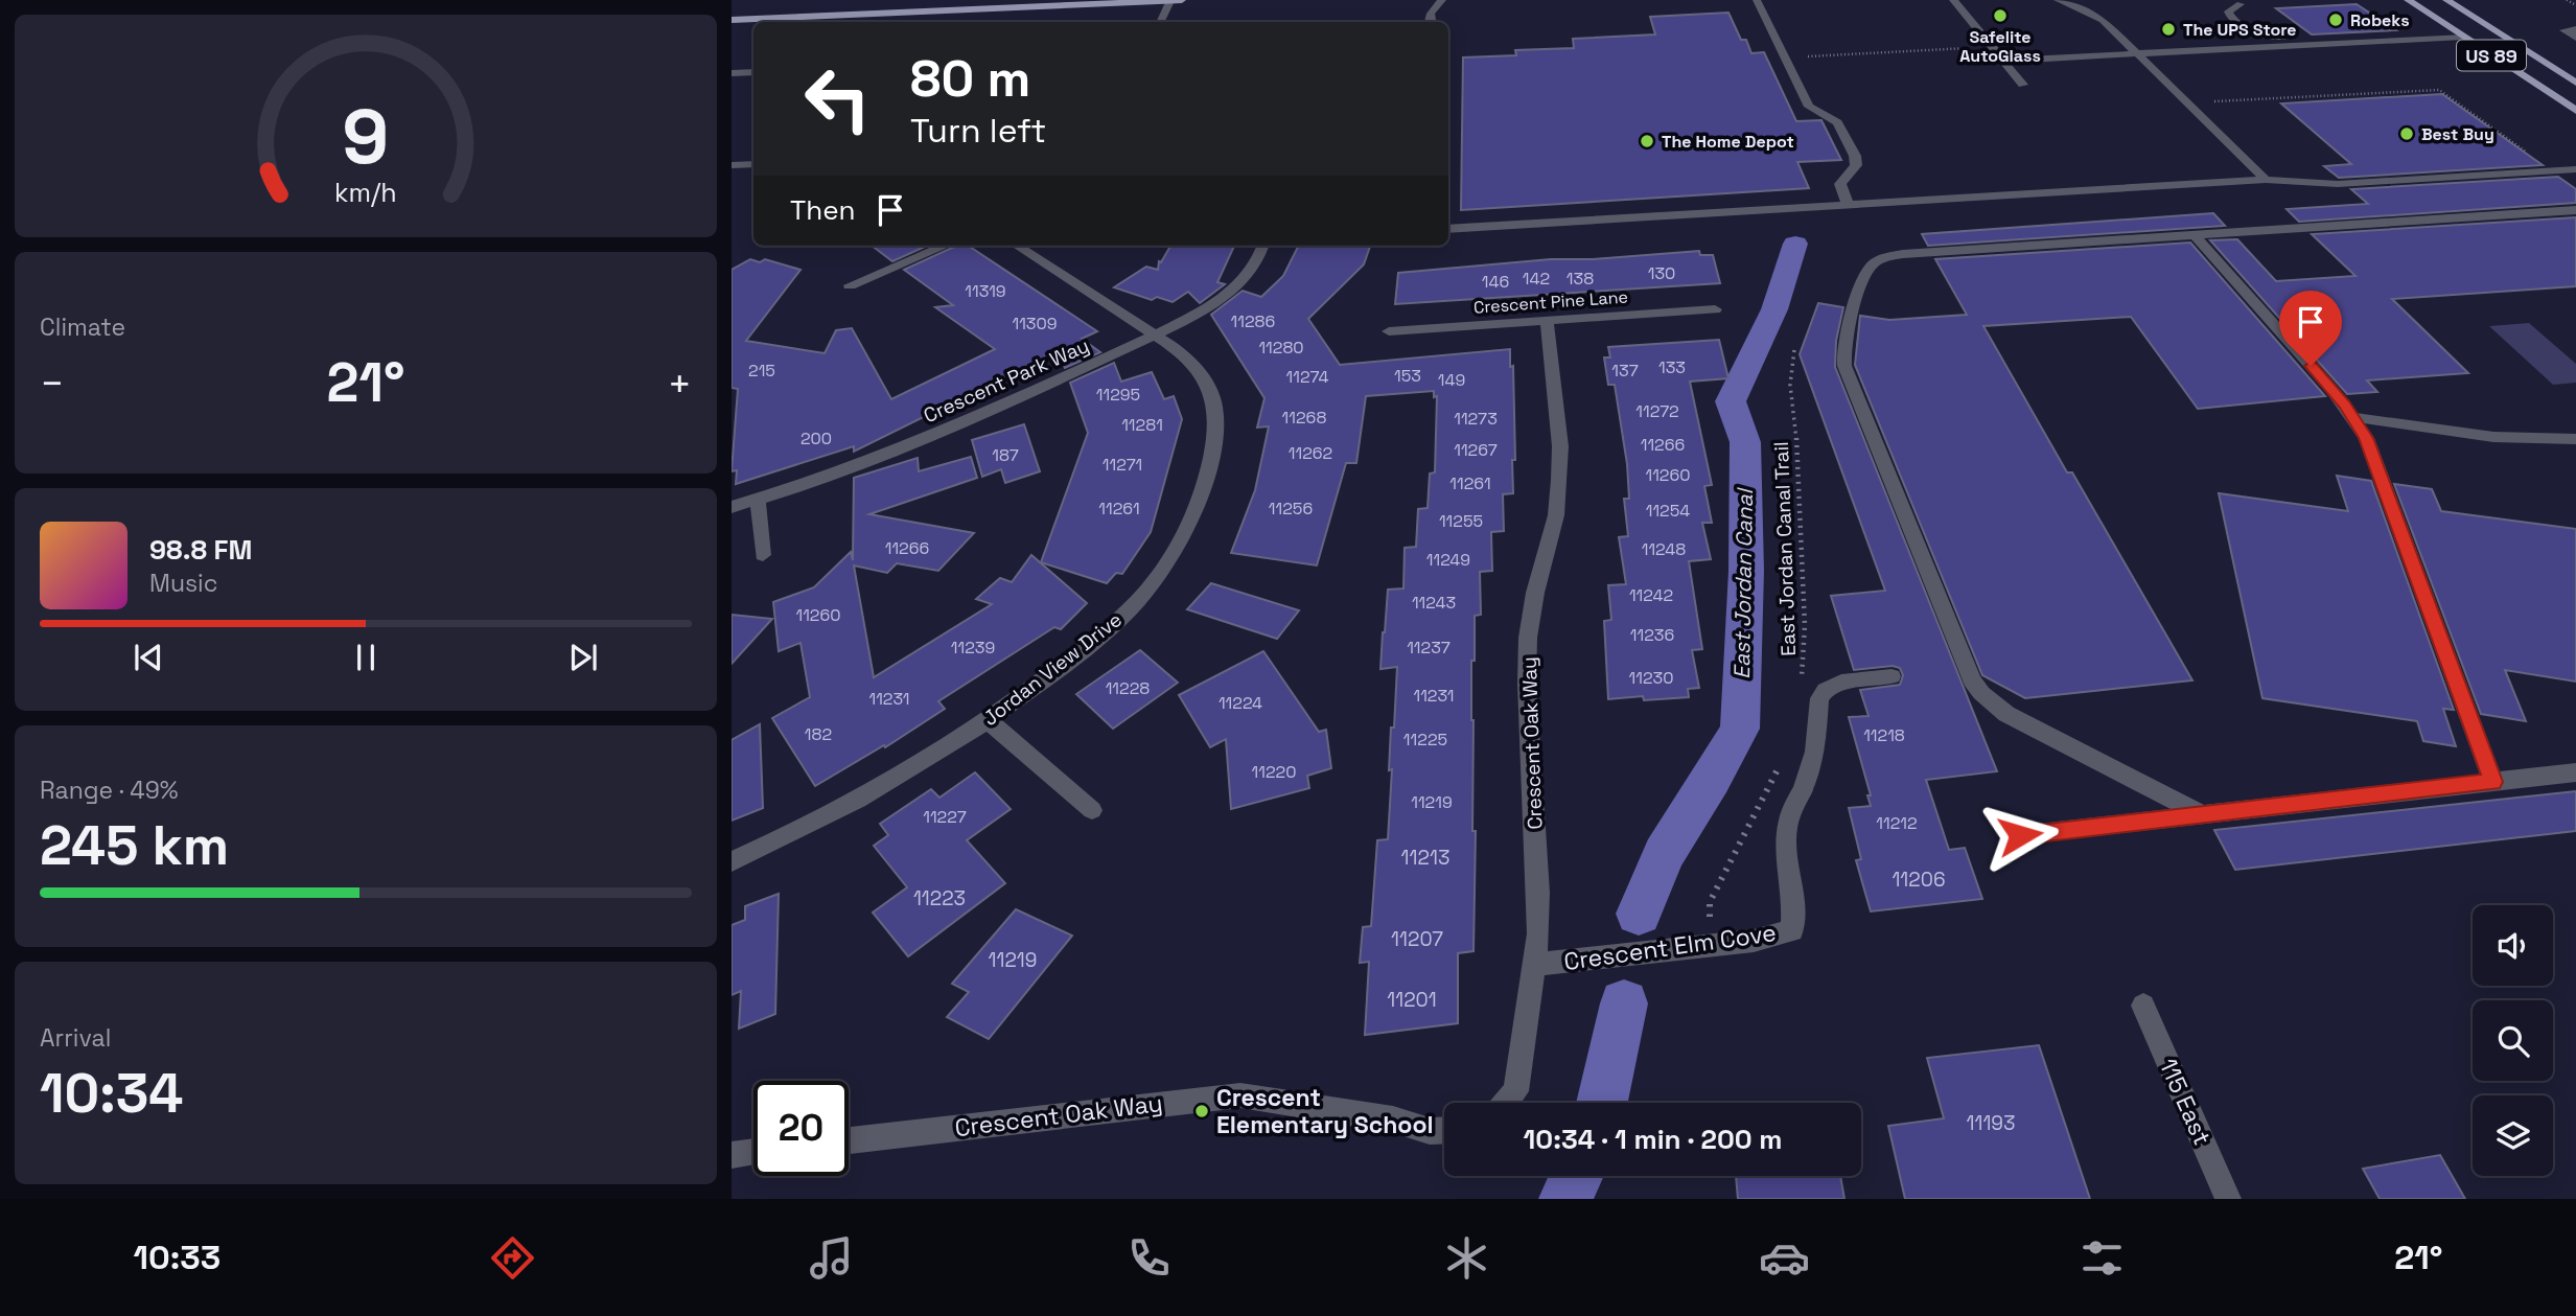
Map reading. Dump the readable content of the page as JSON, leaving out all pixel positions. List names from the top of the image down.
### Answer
{
  "streets": {
    "main road": ["US 89"],
    "street": [
      "Crescent Pine Lane",
      "Crescent Park Way",
      "Jordan View Drive",
      "Crescent Oak Way",
      "Crescent Elm Cove",
      "115 East"
    ],
    "path": ["East Jordan Canal Trail"]
  },
  "crossings": [
    ["Crescent Pine Lane", "Crescent Oak Way"],
    ["Crescent Park Way", "Jordan View Drive"],
    ["Crescent Oak Way", "Crescent Elm Cove"]
  ],
  "water": ["East Jordan Canal"],
  "places": [
    "Safelite AutoGlass",
    "Robeks",
    "The UPS Store",
    "Best Buy",
    "The Home Depot",
    "Crescent Elementary School"
  ],
  "house_numbers": [
    "130",
    "142",
    "138",
    "146",
    "11319",
    "11286",
    "11309",
    "11280",
    "133",
    "215",
    "137",
    "153",
    "11274",
    "149",
    "11295",
    "11272",
    "11268",
    "11273",
    "11281",
    "200",
    "11266",
    "11267",
    "11262",
    "187",
    "11271",
    "11260",
    "11261",
    "11261",
    "11256",
    "11254",
    "11255",
    "11266",
    "11248",
    "11249",
    "11242",
    "11243",
    "11260",
    "11236",
    "11239",
    "11237",
    "11230",
    "11228",
    "11231",
    "11231",
    "11224",
    "182",
    "11218",
    "11225",
    "11220",
    "11219",
    "11227",
    "11212",
    "11213",
    "11206",
    "11223",
    "11207",
    "11219",
    "11201",
    "11193"
  ],
  "page": {
    "turn": ["80 m", "Turn left"],
    "then": "Then",
    "tile": [
      "Climate",
      ["Range · 49%", "245 km"],
      ["Arrival", "10:34"]
    ],
    "heat": ["−", "21°", "+"],
    "song": ["98.8 FM", "Music"],
    "limit": "20",
    "trip": "10:34 · 1 min · 200 m",
    "tabs": ["10:33", "21°"],
    "gauge": ["9", "km/h"]
  }
}
